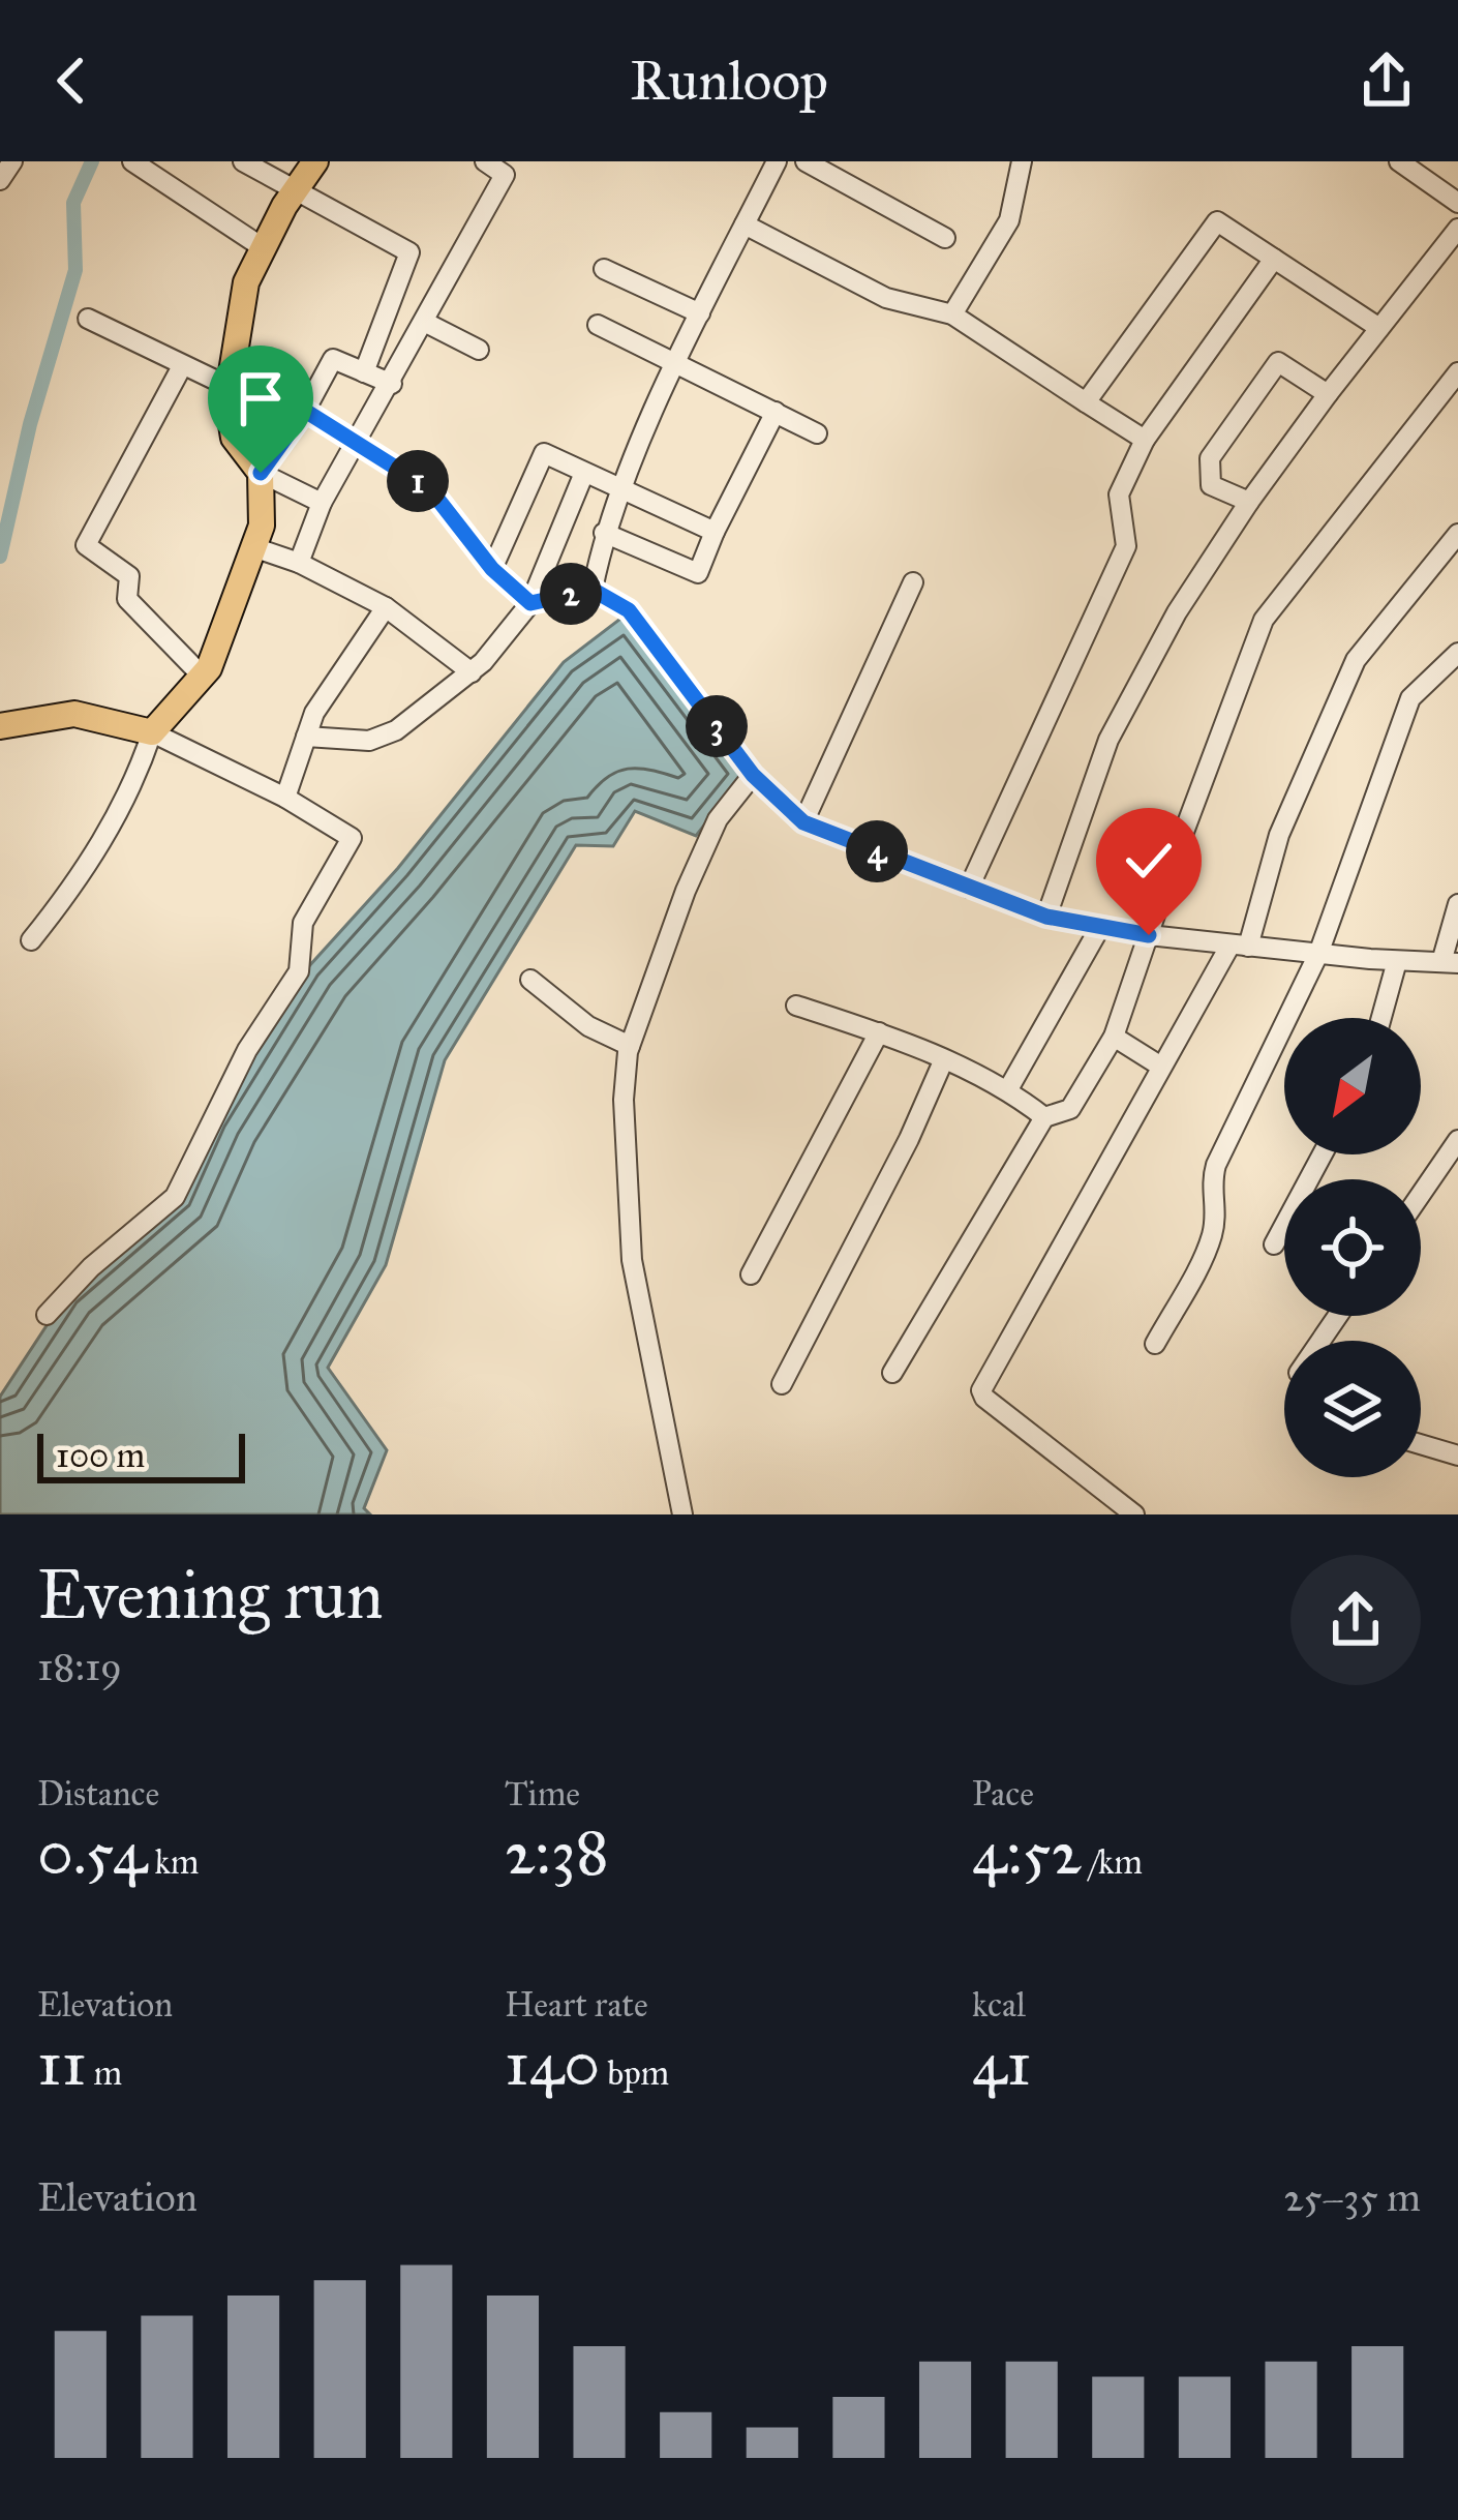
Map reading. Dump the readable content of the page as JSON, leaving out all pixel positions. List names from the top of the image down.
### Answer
{
  "scale_bar": "100 m",
  "north": "bottom left",
  "page": {
    "header": "Runloop",
    "pins": [
      "1",
      "2",
      "3",
      "4"
    ],
    "scale": "100 m",
    "heading": ["Evening run", "18:19"],
    "stats": [
      ["Distance", "0.54 km"],
      ["Time", "2:38"],
      ["Pace", "4:52 /km"],
      ["Elevation", "11 m"],
      ["Heart rate", "140 bpm"],
      ["kcal", "41"]
    ],
    "chart": ["Elevation", "25–35 m"]
  }
}
